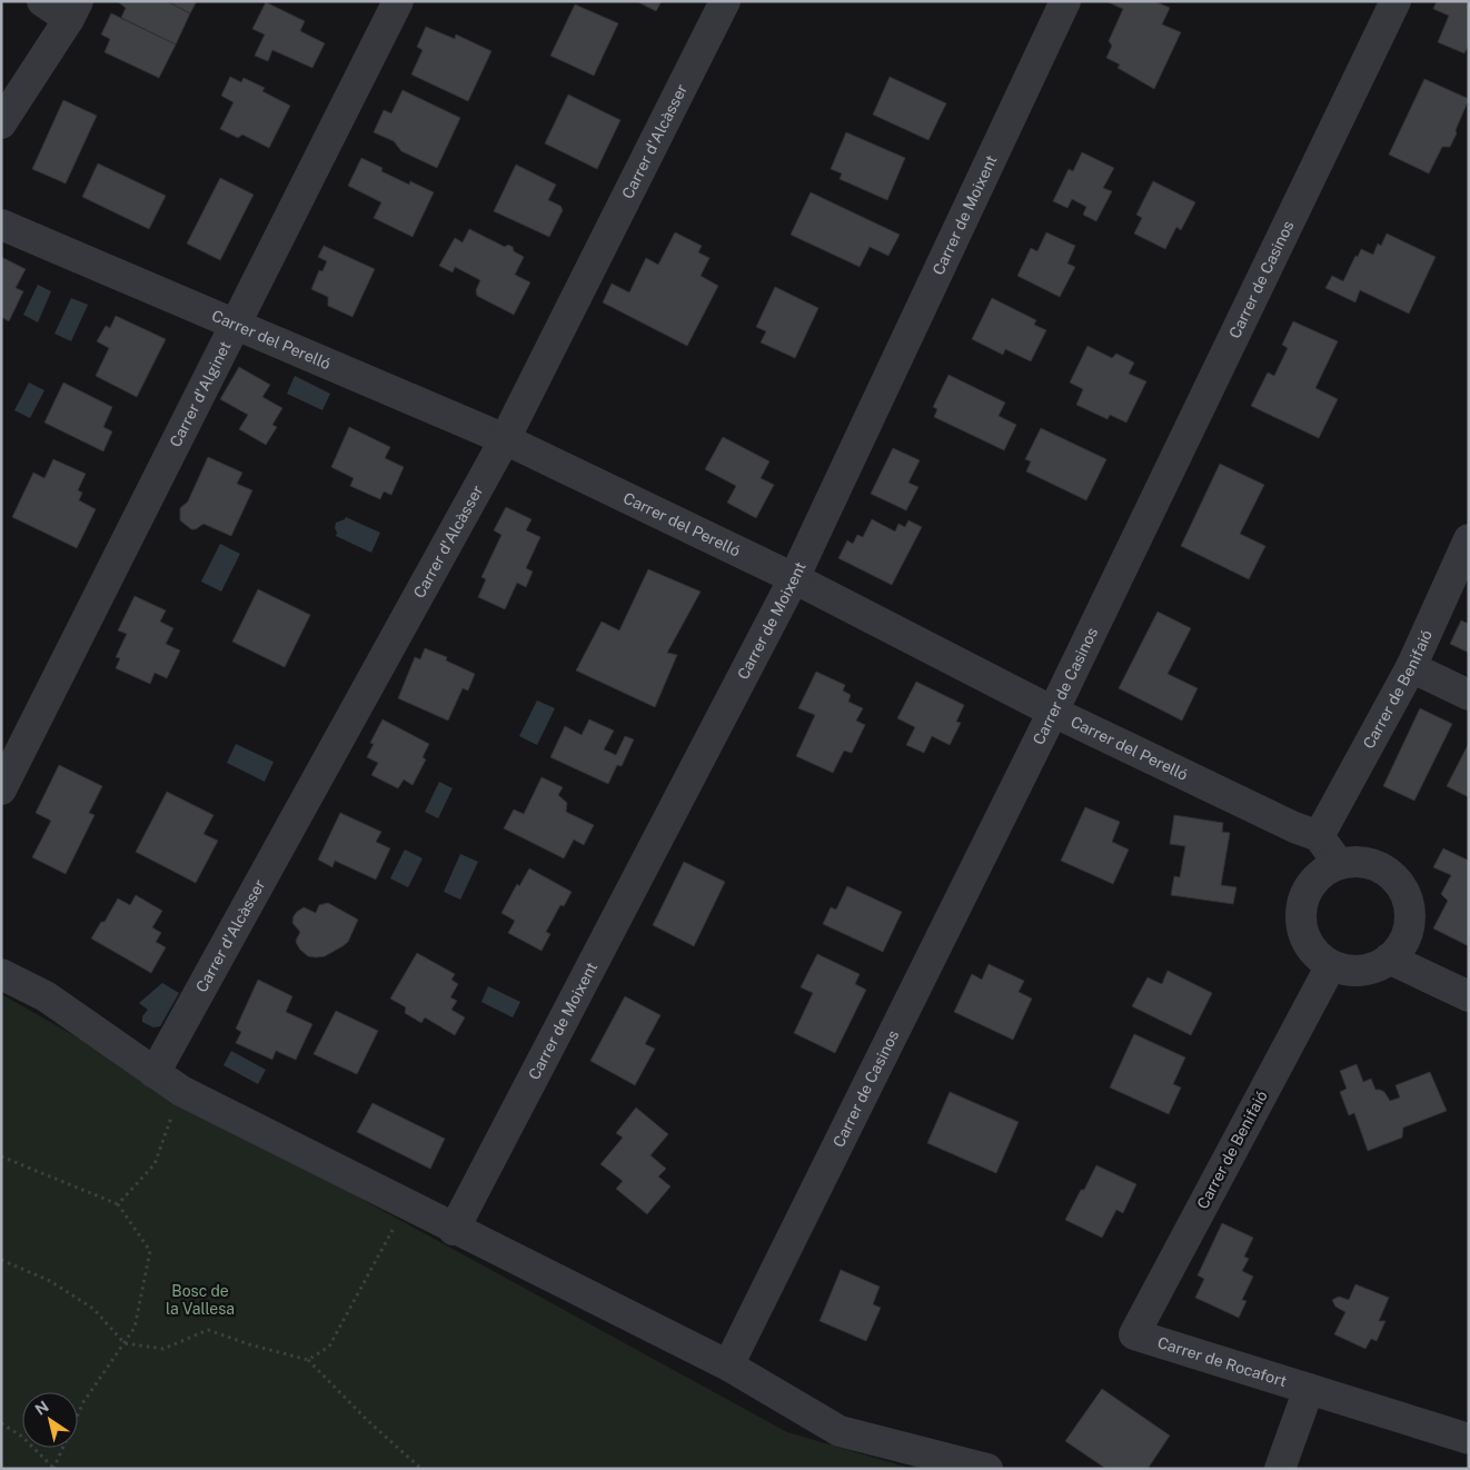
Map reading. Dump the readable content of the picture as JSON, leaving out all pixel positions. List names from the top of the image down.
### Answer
{
  "streets": {
    "street": [
      "Carrer d'Alcàsser",
      "Carrer de Moixent",
      "Carrer de Casinos",
      "Carrer del Perelló",
      "Carrer d'Alginet",
      "Carrer de Benifaió",
      "Carrer de Rocafort"
    ]
  },
  "crossings": [
    ["Carrer d'Alcàsser", "Carrer del Perelló"],
    ["Carrer de Moixent", "Carrer del Perelló"],
    ["Carrer de Casinos", "Carrer del Perelló"],
    ["Carrer del Perelló", "Carrer d'Alginet"],
    ["Carrer del Perelló", "Carrer de Benifaió"],
    ["Carrer de Benifaió", "Carrer de Rocafort"]
  ],
  "parks": ["Bosc de la Vallesa"],
  "north": "top left"
}
